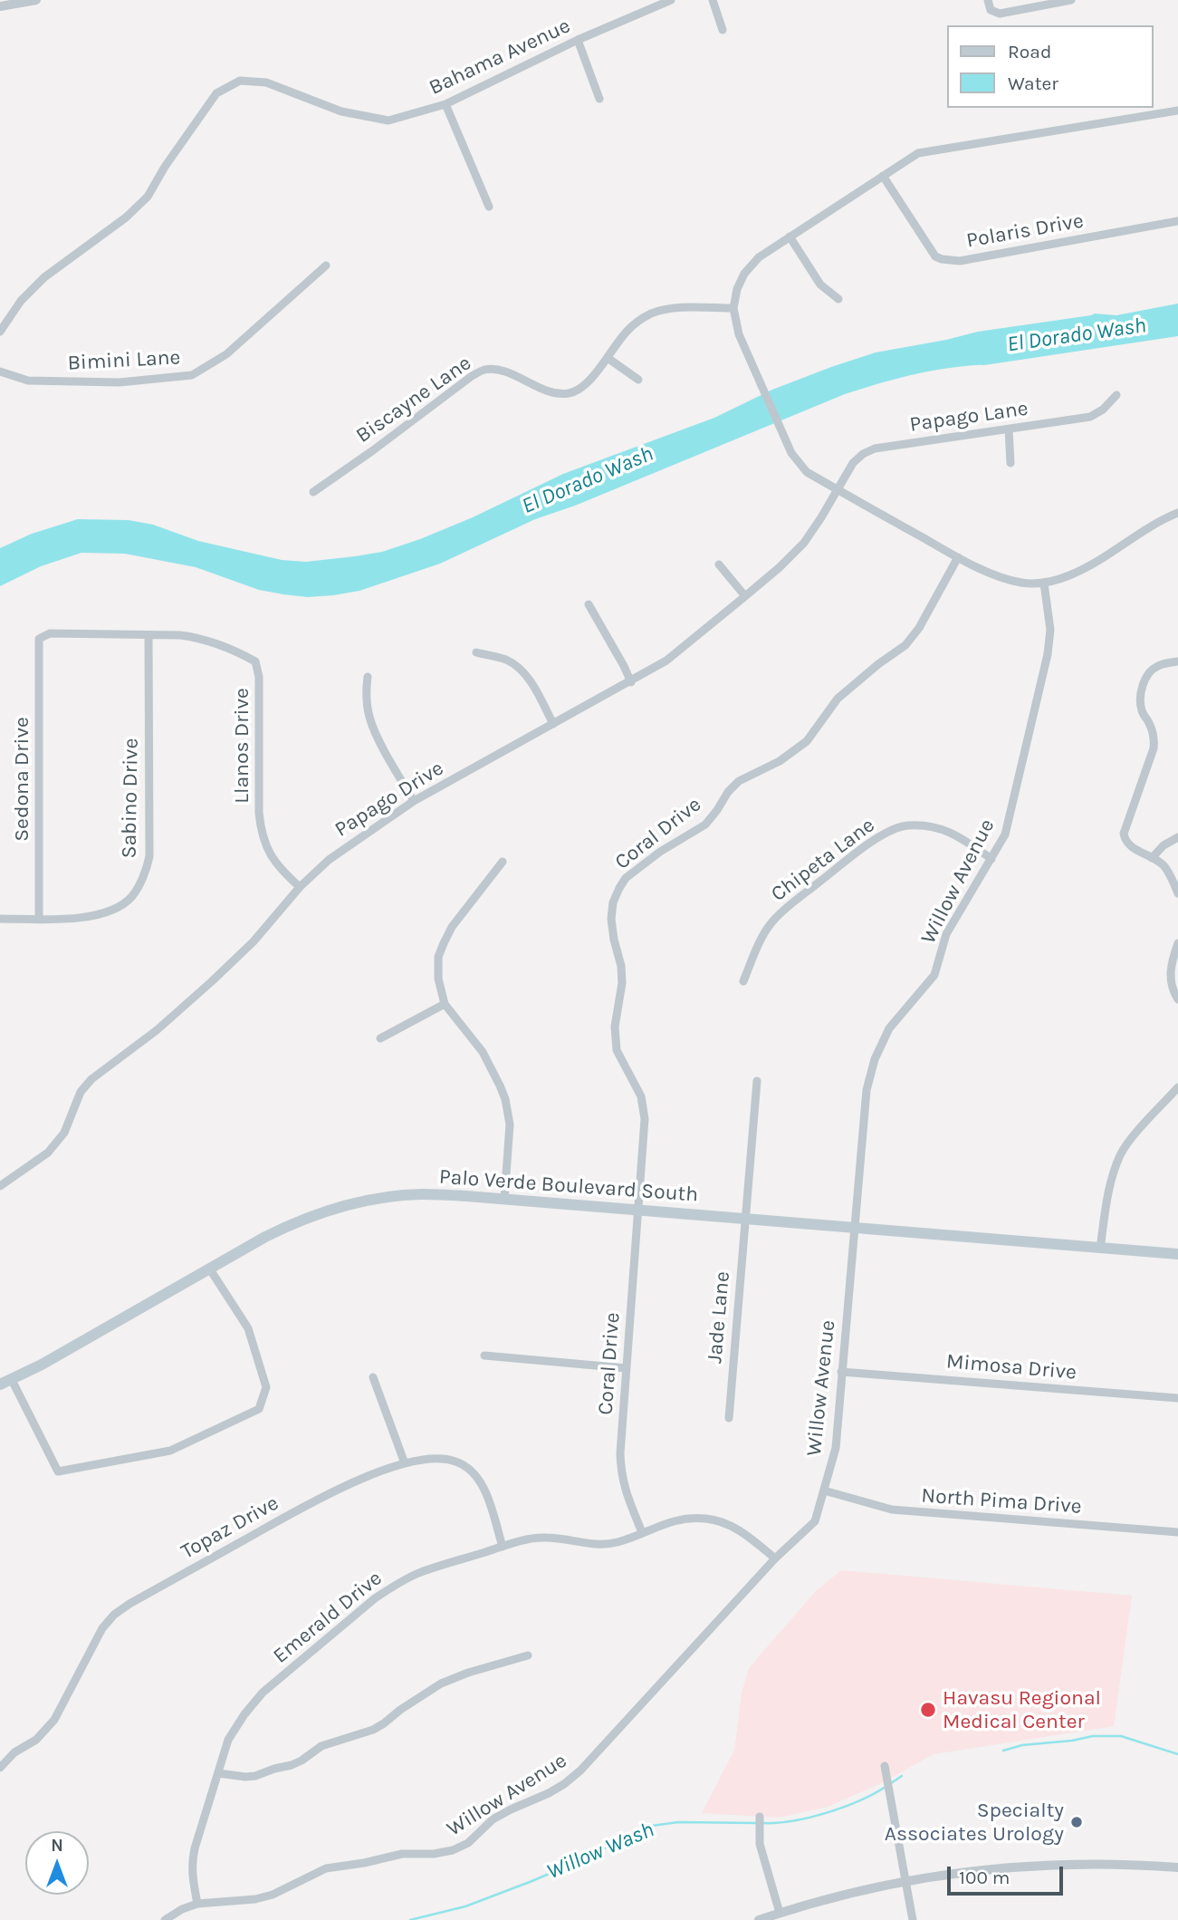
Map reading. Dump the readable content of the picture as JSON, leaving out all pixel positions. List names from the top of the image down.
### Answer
{
  "streets": {
    "main road": ["Palo Verde Boulevard South"],
    "street": [
      "Bahama Avenue",
      "Polaris Drive",
      "Bimini Lane",
      "Biscayne Lane",
      "Papago Lane",
      "Llanos Drive",
      "Sedona Drive",
      "Sabino Drive",
      "Papago Drive",
      "Coral Drive",
      "Chipeta Lane",
      "Willow Avenue",
      "Jade Lane",
      "Mimosa Drive",
      "North Pima Drive",
      "Topaz Drive",
      "Emerald Drive"
    ]
  },
  "crossings": [
    ["Papago Lane", "Papago Drive"],
    ["Llanos Drive", "Sedona Drive"],
    ["Llanos Drive", "Sabino Drive"],
    ["Llanos Drive", "Papago Drive"],
    ["Sedona Drive", "Sabino Drive"],
    ["Coral Drive", "Palo Verde Boulevard South"],
    ["Coral Drive", "Emerald Drive"],
    ["Chipeta Lane", "Willow Avenue"],
    ["Willow Avenue", "Palo Verde Boulevard South"],
    ["Willow Avenue", "Mimosa Drive"],
    ["Willow Avenue", "North Pima Drive"],
    ["Willow Avenue", "Emerald Drive"],
    ["Palo Verde Boulevard South", "Jade Lane"],
    ["Topaz Drive", "Emerald Drive"]
  ],
  "water": ["El Dorado Wash", "Willow Wash"],
  "places": ["Havasu Regional Medical Center", "Specialty Associates Urology"],
  "legend": ["Road", "Water"],
  "scale_bar": "100 m",
  "north": "top"
}
